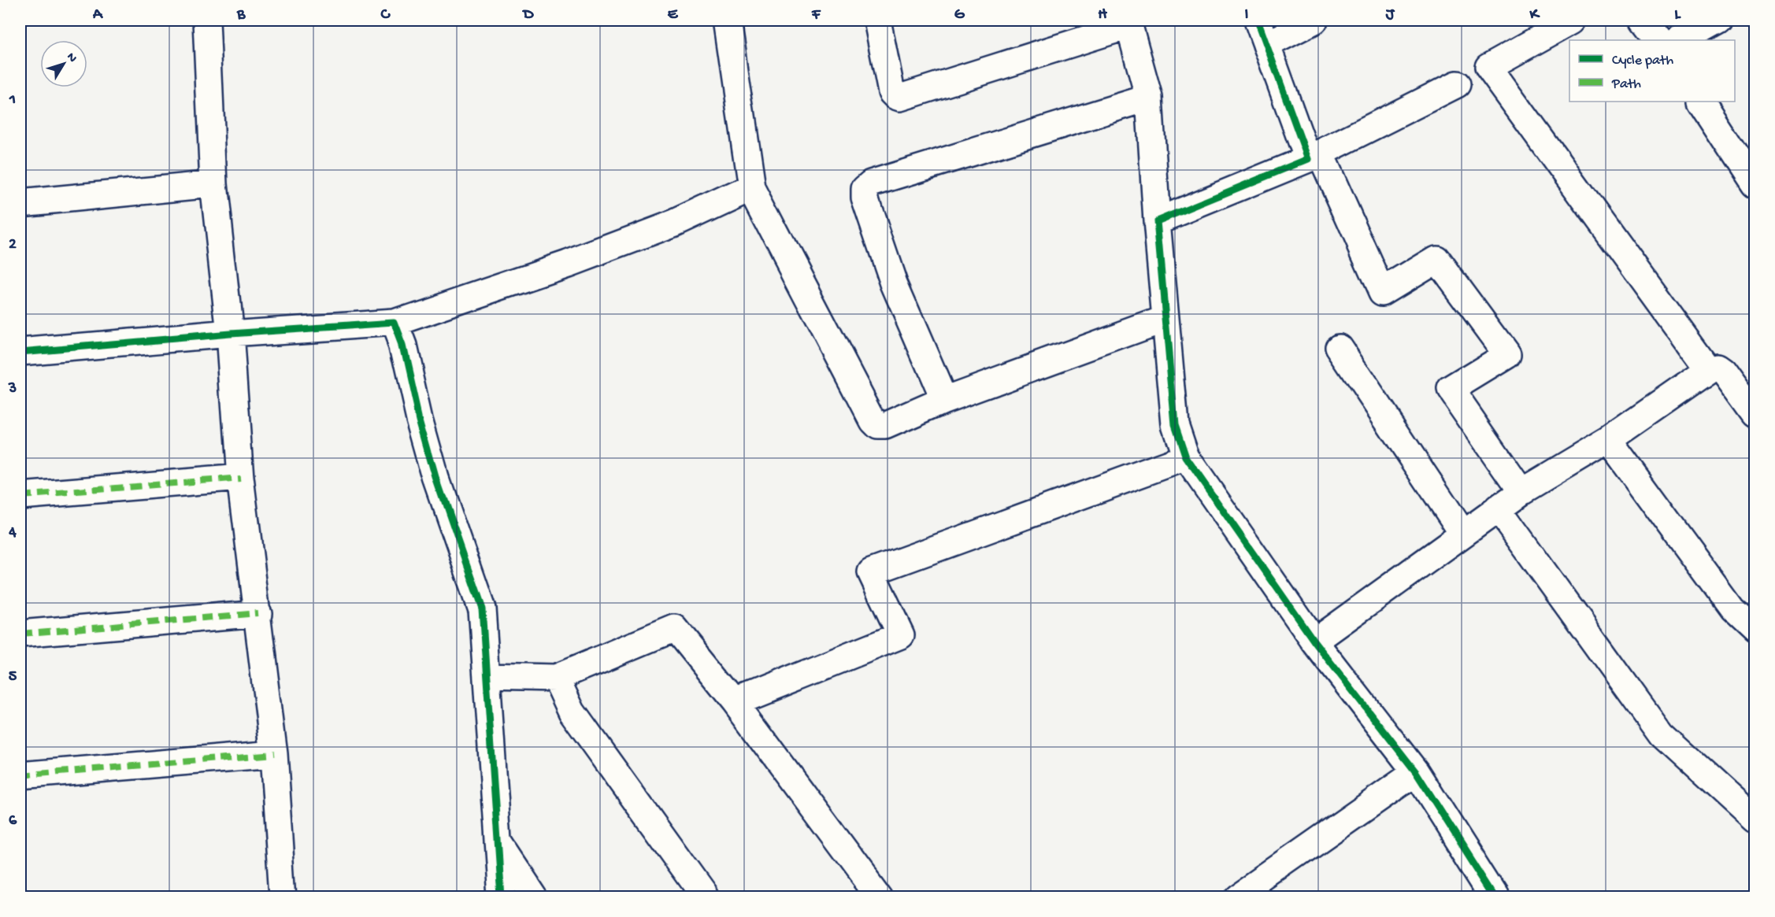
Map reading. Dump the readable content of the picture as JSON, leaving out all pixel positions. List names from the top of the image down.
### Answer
{
  "legend": ["Cycle path", "Path"],
  "north": "top right",
  "grid": {
    "columns": [
      "A",
      "B",
      "C",
      "D",
      "E",
      "F",
      "G",
      "H",
      "I",
      "J",
      "K",
      "L"
    ],
    "rows": [
      "1",
      "2",
      "3",
      "4",
      "5",
      "6"
    ]
  }
}
